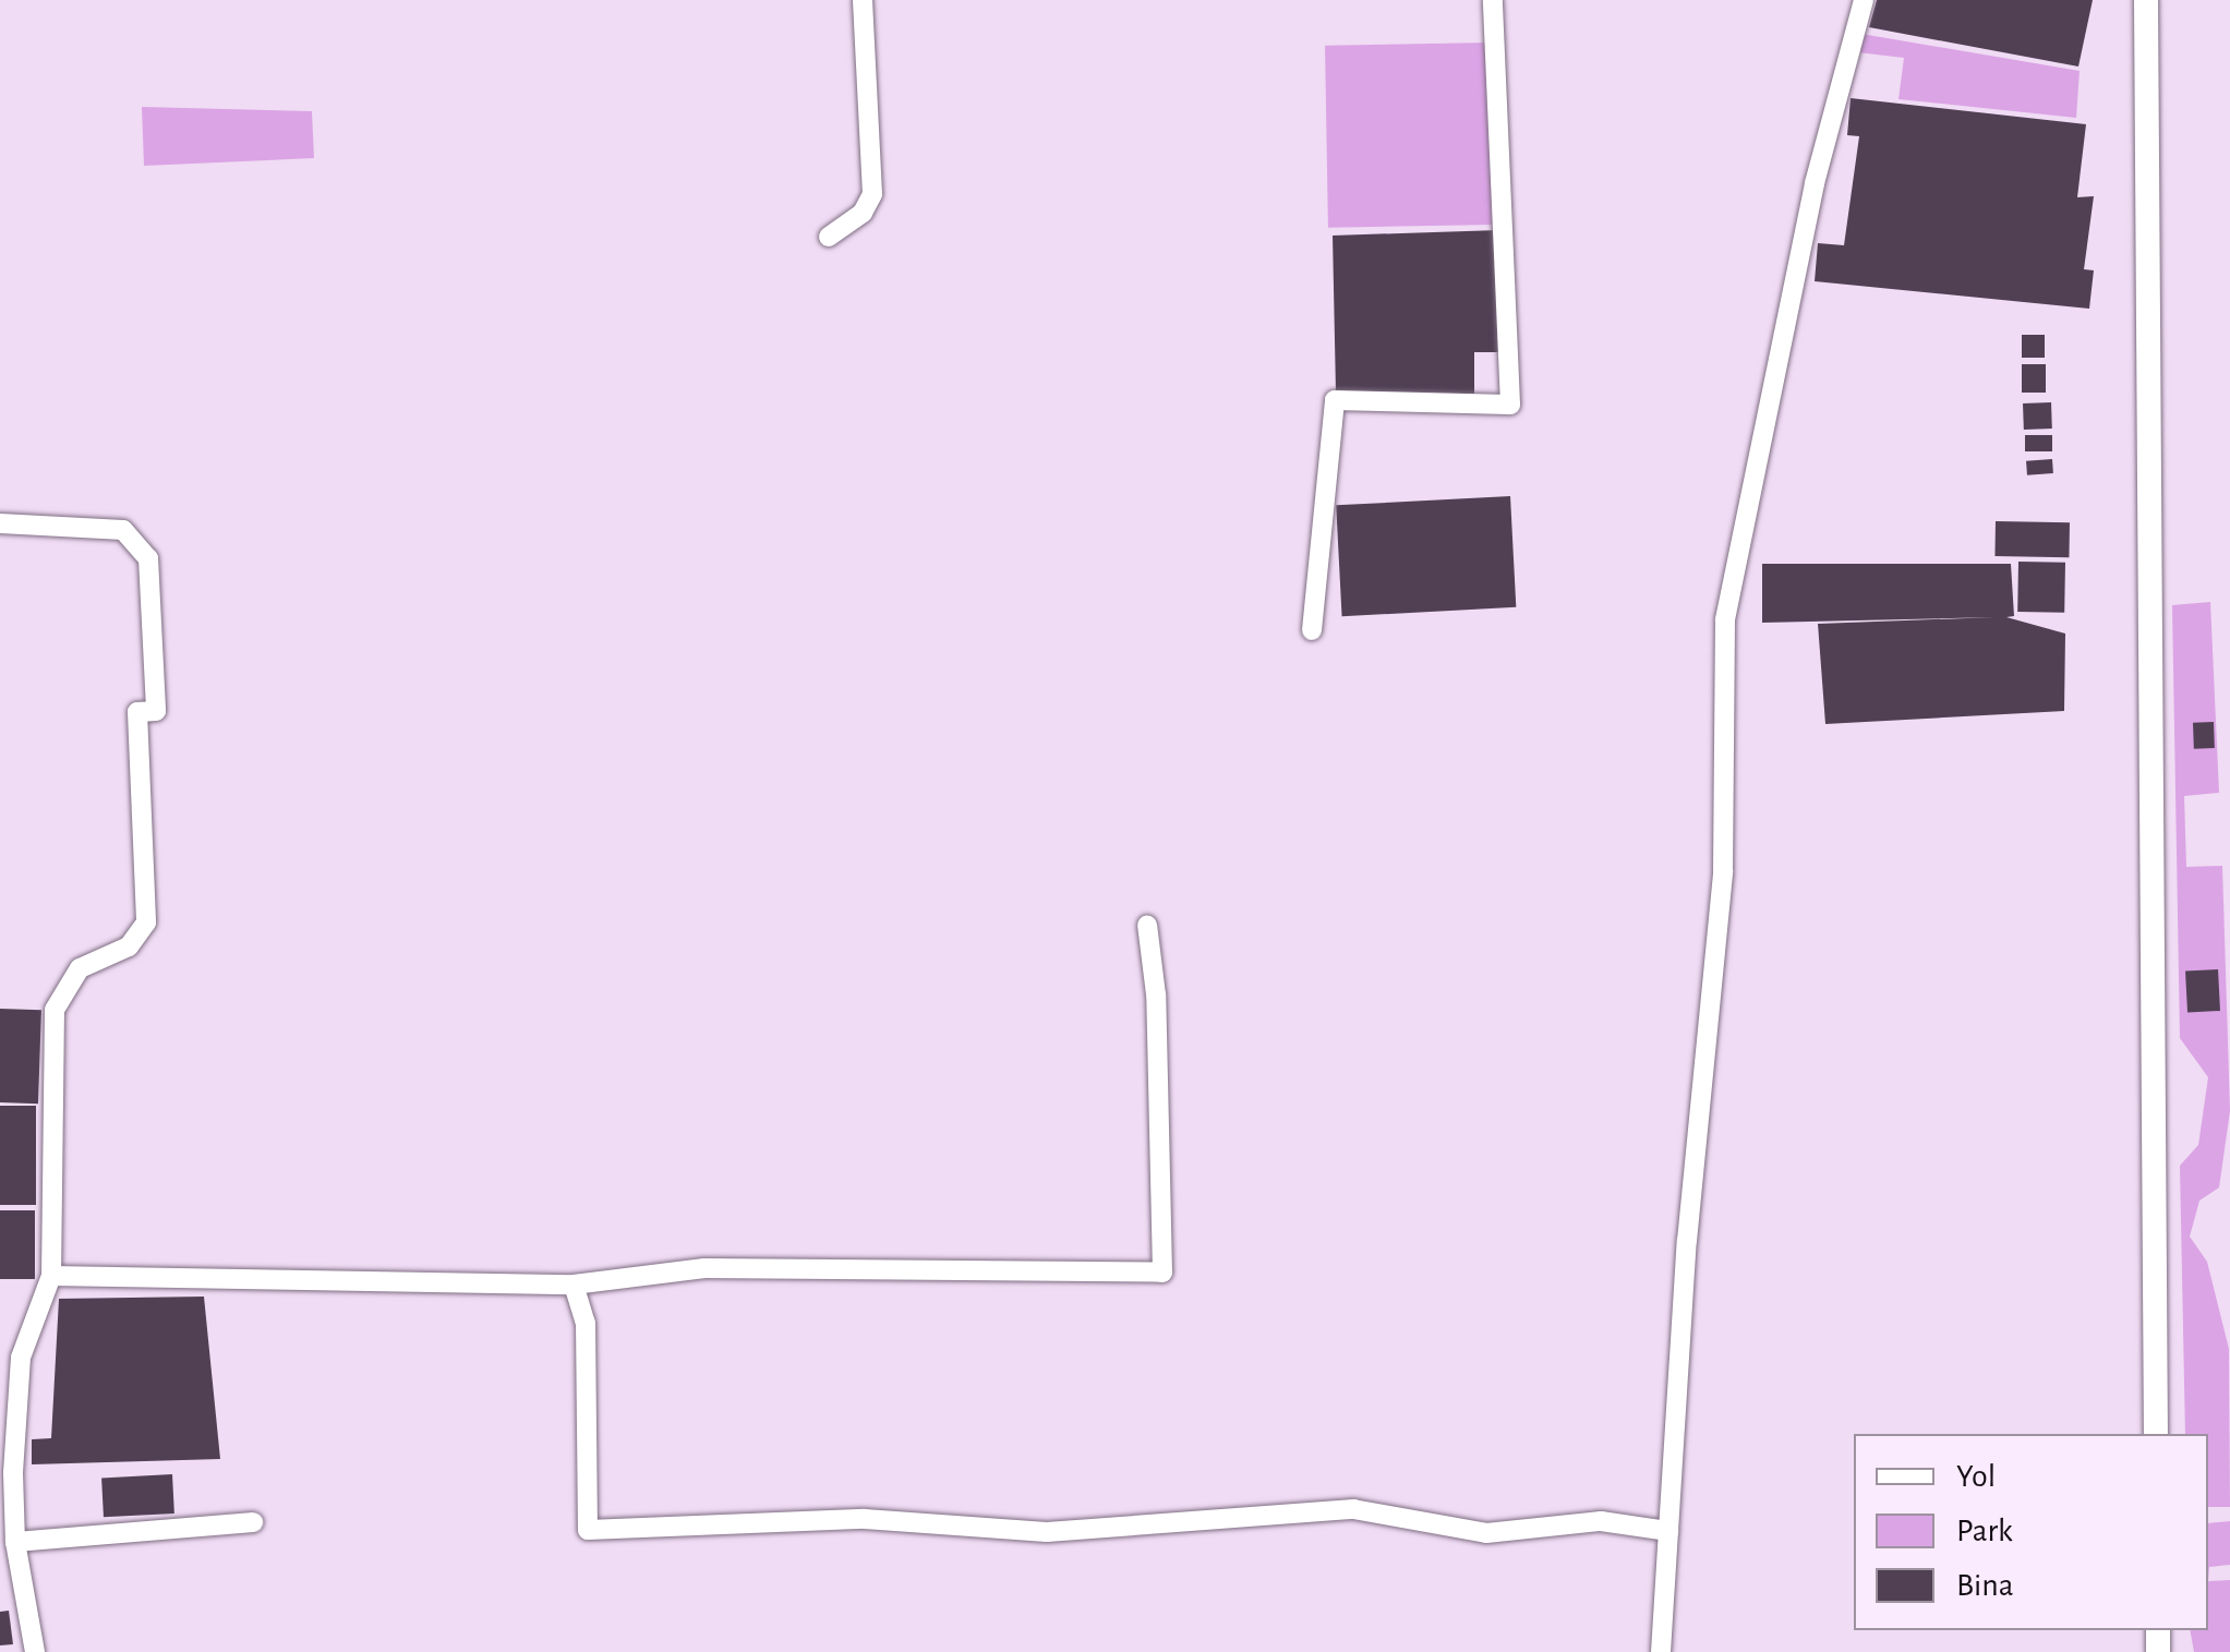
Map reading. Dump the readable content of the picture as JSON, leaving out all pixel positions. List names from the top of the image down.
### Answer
{
  "legend": ["Yol", "Park", "Bina"]
}
